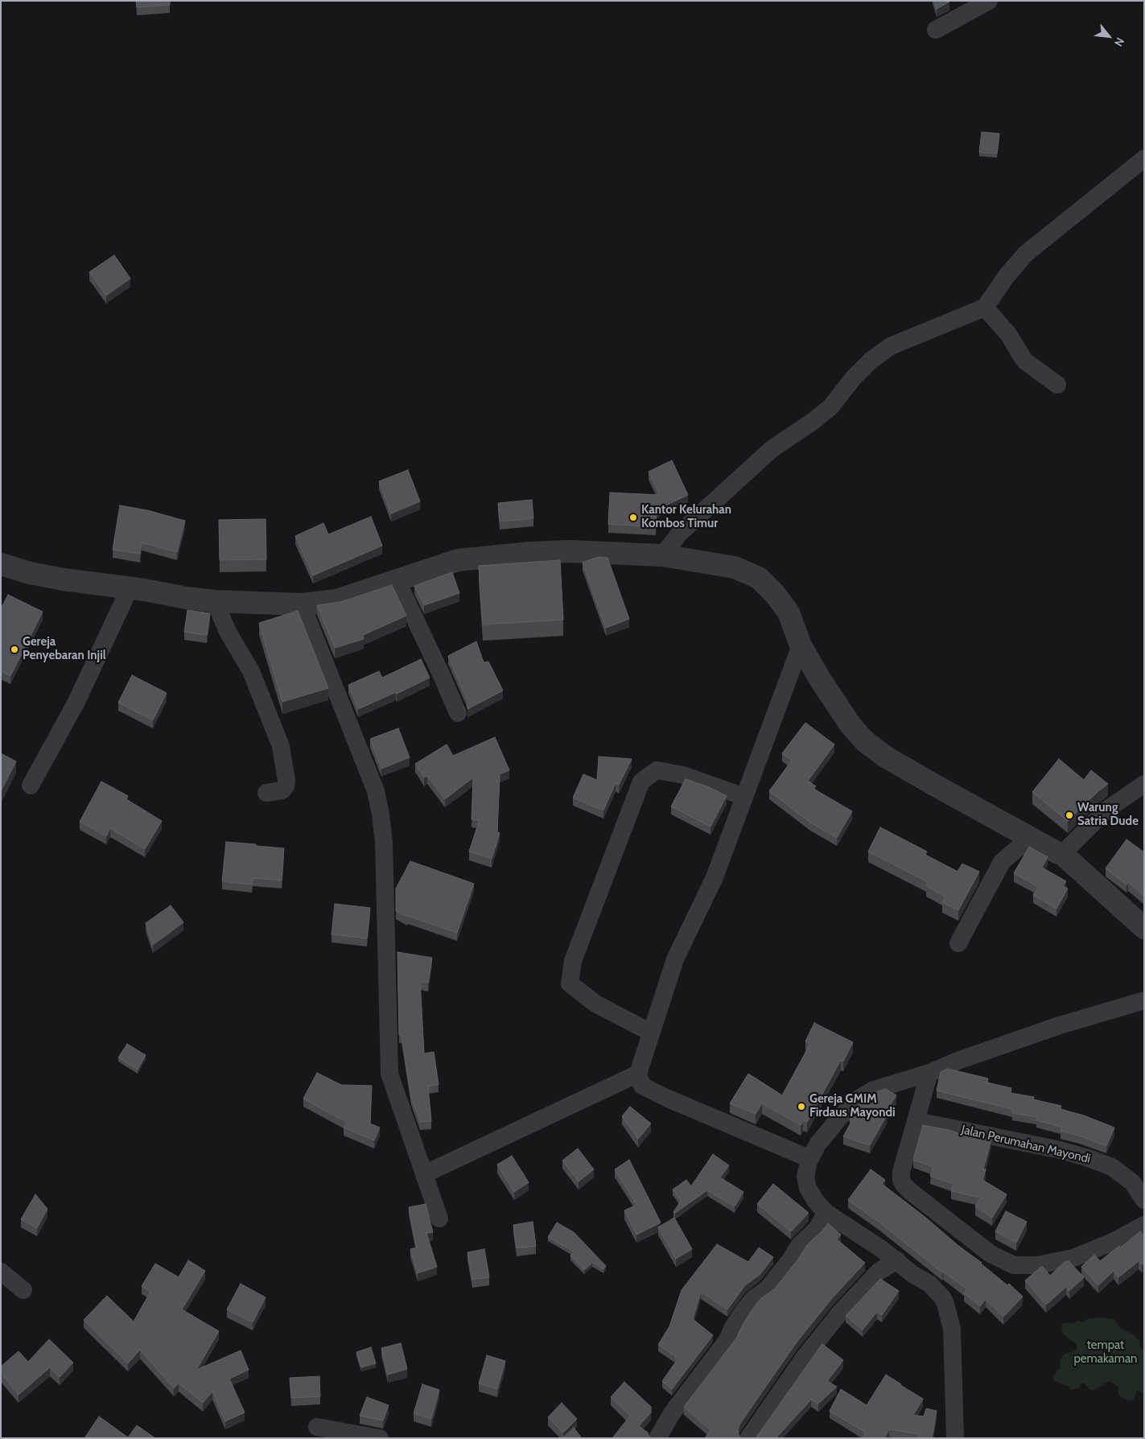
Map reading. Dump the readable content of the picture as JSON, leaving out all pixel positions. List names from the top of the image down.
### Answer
{
  "streets": {
    "street": ["Jalan Perumahan Mayondi"]
  },
  "parks": ["tempat pemakaman"],
  "places": [
    "Kantor Kelurahan Kombos Timur",
    "Gereja Penyebaran Injil",
    "Warung Satria Dude",
    "Gereja GMIM Firdaus Mayondi"
  ],
  "north": "bottom right"
}
